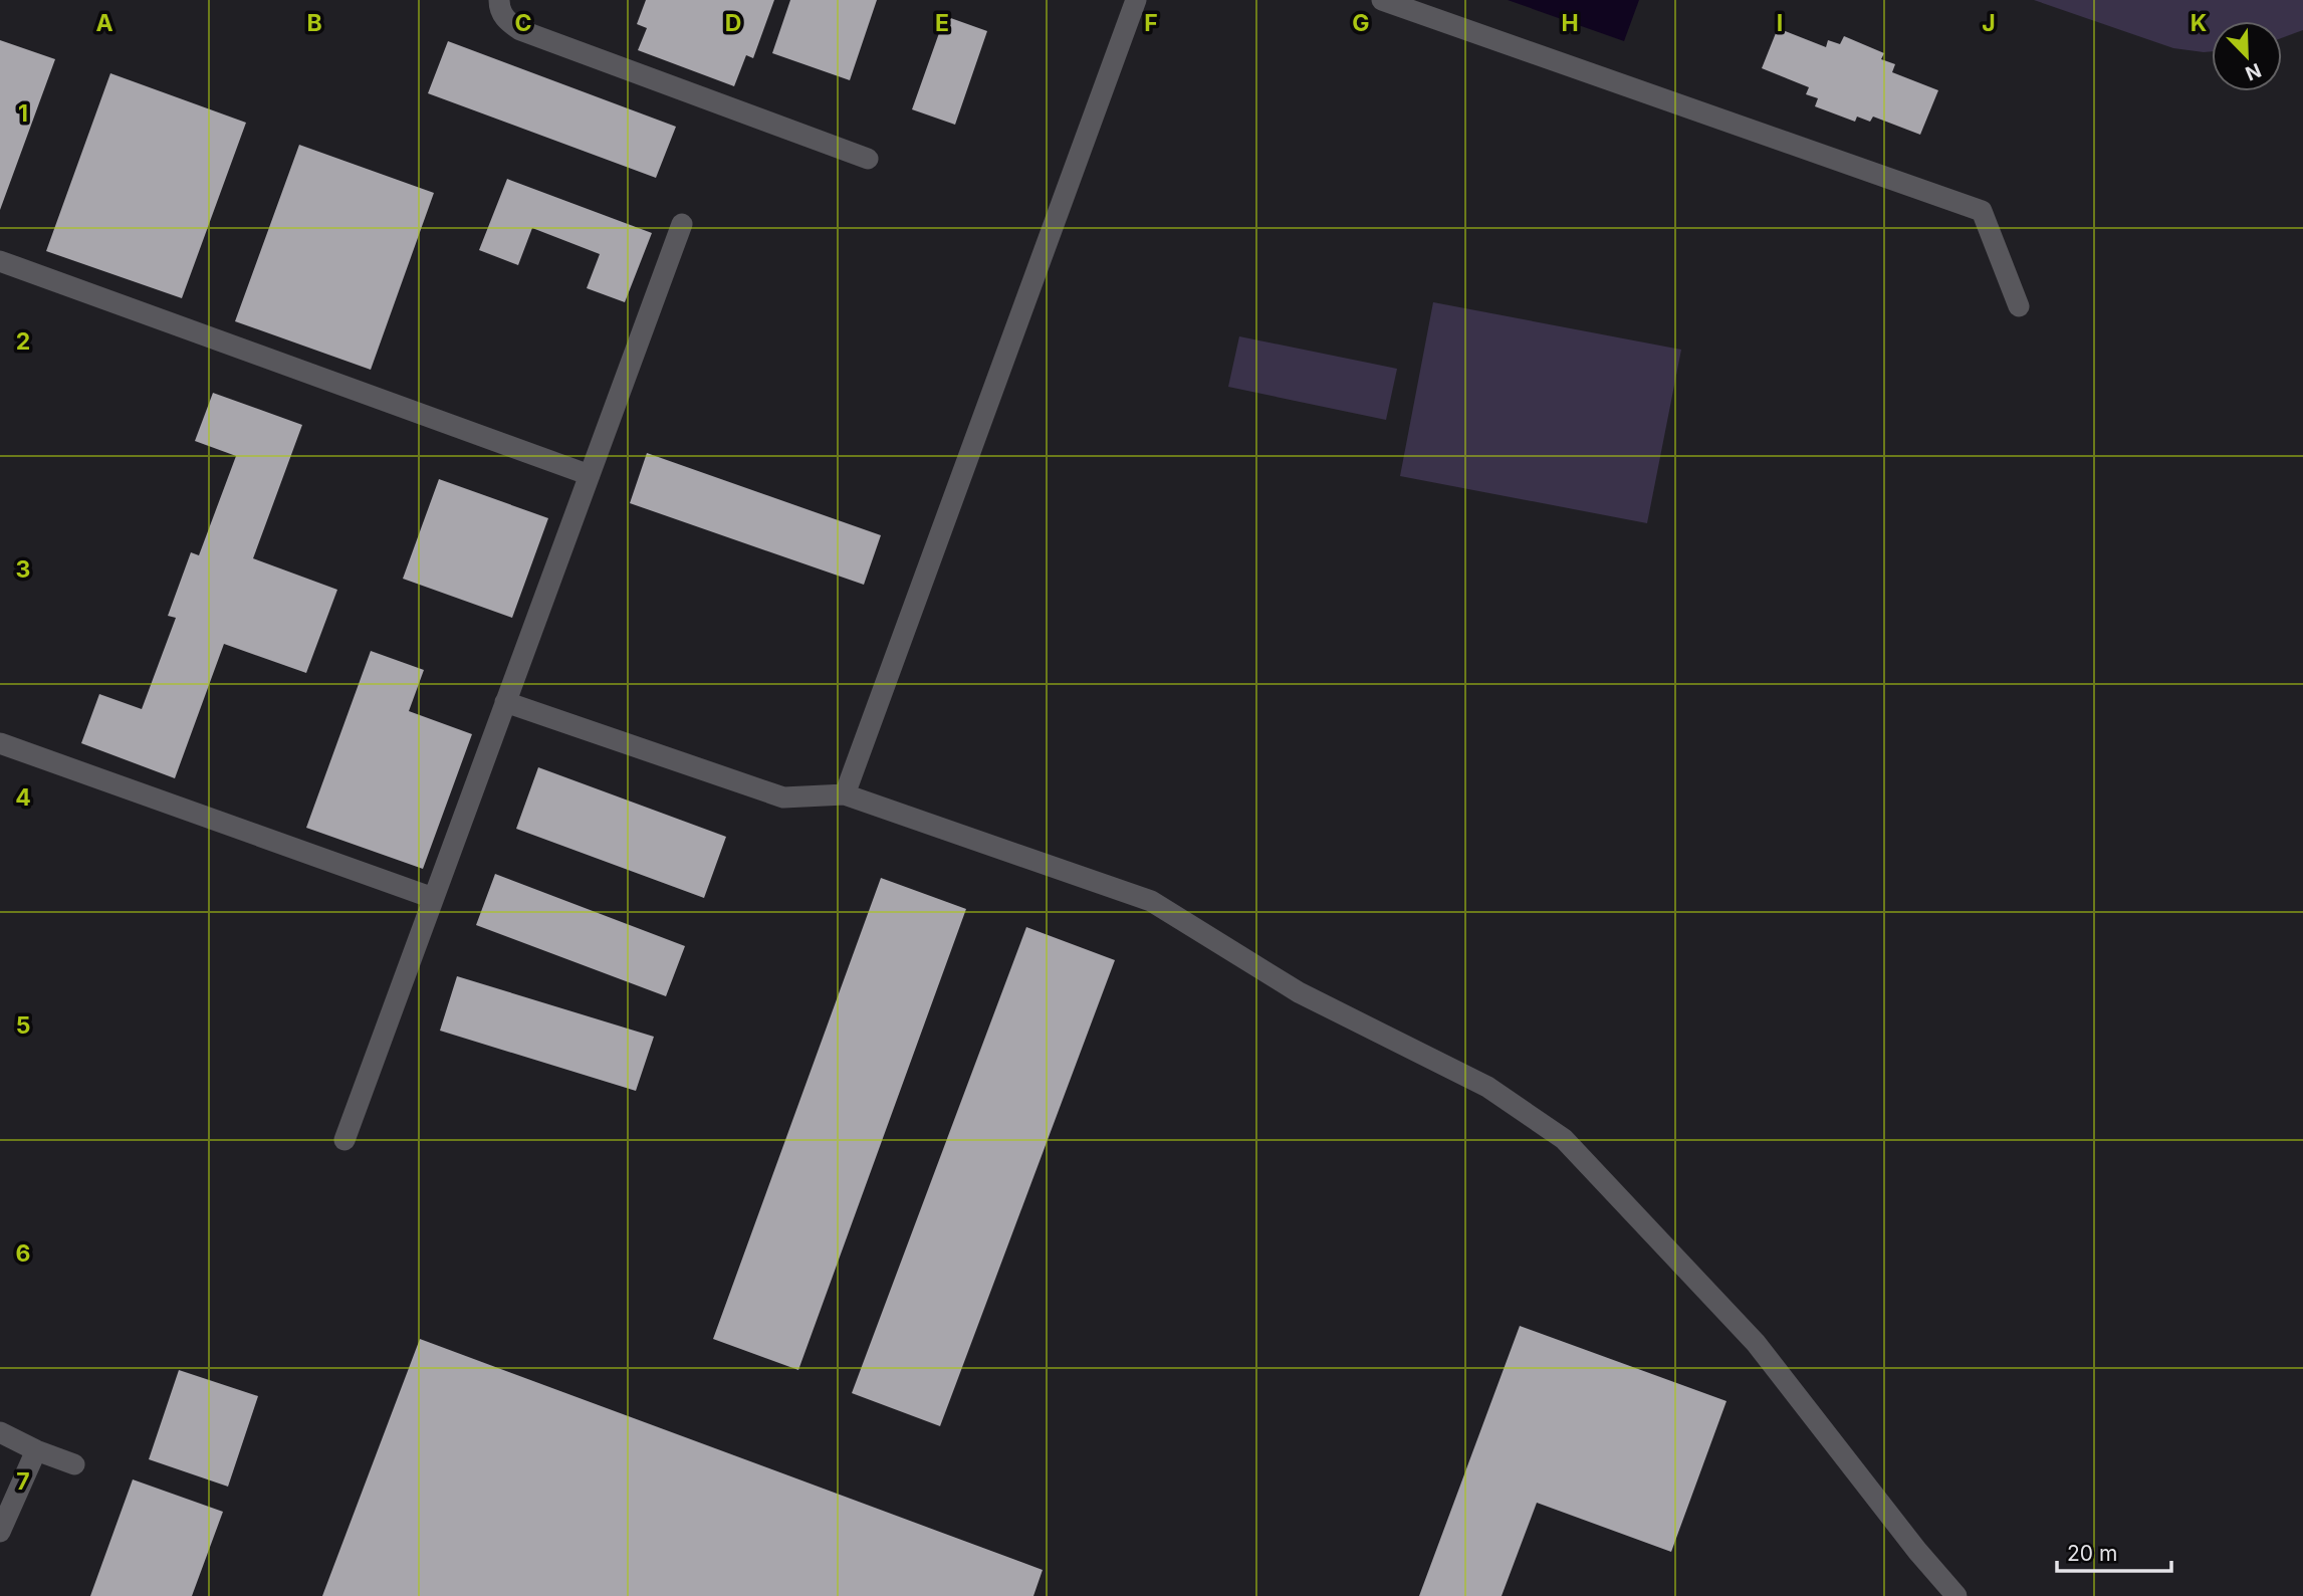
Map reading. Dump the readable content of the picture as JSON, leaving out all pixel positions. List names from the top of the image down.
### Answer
{
  "scale_bar": "20 m",
  "north": "bottom right",
  "grid": {
    "columns": [
      "A",
      "B",
      "C",
      "D",
      "E",
      "F",
      "G",
      "H",
      "I",
      "J",
      "K"
    ],
    "rows": [
      "1",
      "2",
      "3",
      "4",
      "5",
      "6",
      "7"
    ]
  }
}
